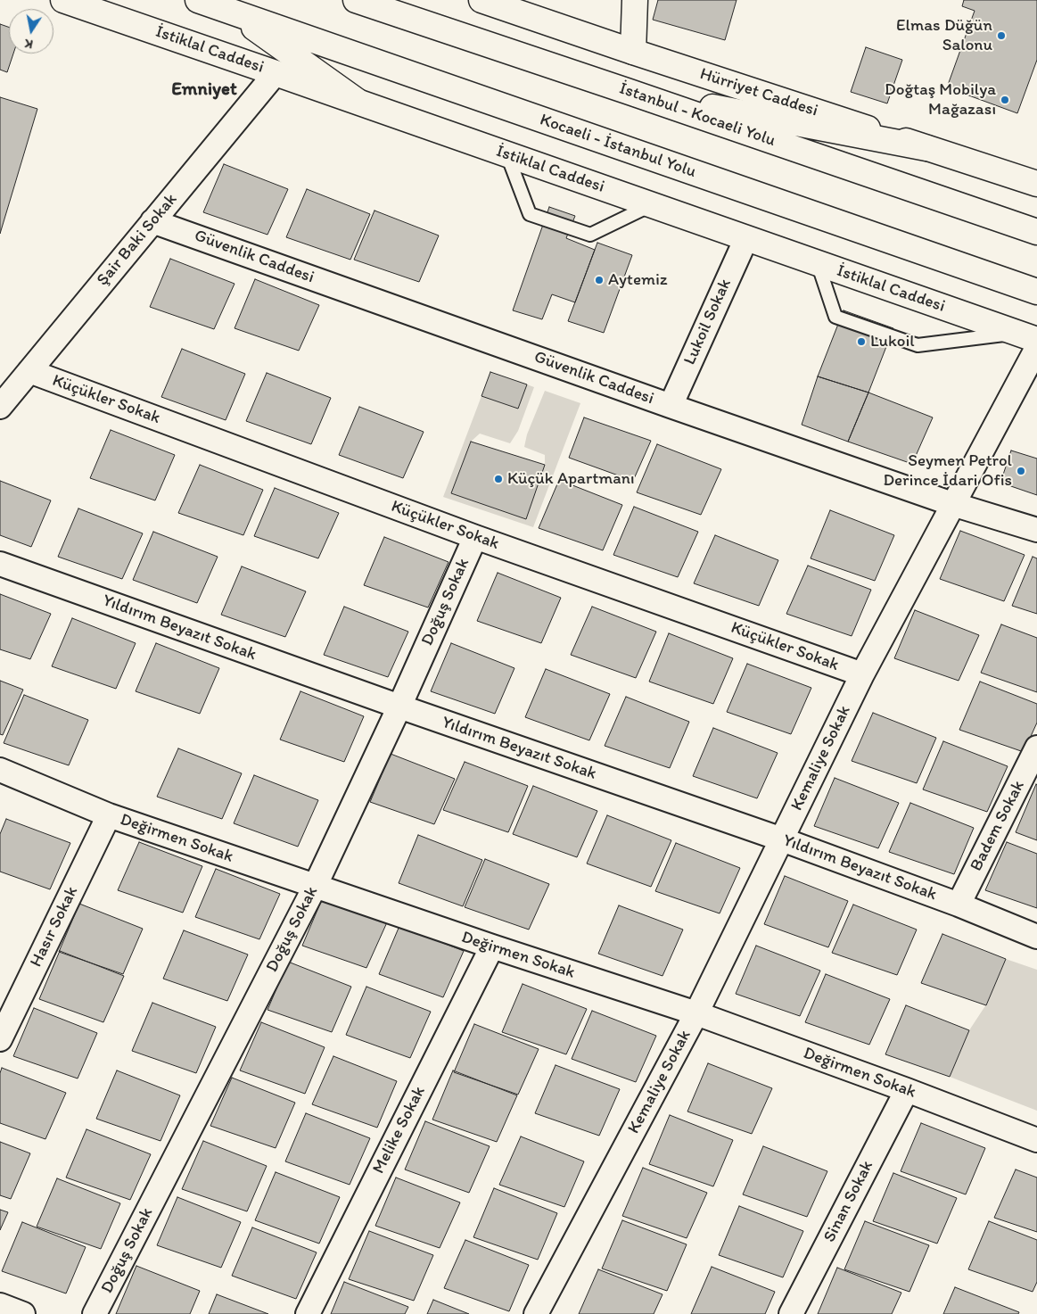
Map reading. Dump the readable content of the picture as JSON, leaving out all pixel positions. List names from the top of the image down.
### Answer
{
  "streets": {
    "main road": [
      "İstiklal Caddesi",
      "Hürriyet Caddesi",
      "İstanbul - Kocaeli Yolu",
      "Kocaeli - İstanbul Yolu"
    ],
    "street": [
      "Şair Baki Sokak",
      "Güvenlik Caddesi",
      "Lukoil Sokak",
      "Küçükler Sokak",
      "Doğuş Sokak",
      "Yıldırım Beyazıt Sokak",
      "Kemaliye Sokak",
      "Badem Sokak",
      "Değirmen Sokak",
      "Hasır Sokak",
      "Melike Sokak",
      "Sinan Sokak"
    ]
  },
  "crossings": [
    ["İstiklal Caddesi", "Şair Baki Sokak"],
    ["İstiklal Caddesi", "Lukoil Sokak"],
    ["Şair Baki Sokak", "Güvenlik Caddesi"],
    ["Şair Baki Sokak", "Küçükler Sokak"],
    ["Güvenlik Caddesi", "Lukoil Sokak"],
    ["Güvenlik Caddesi", "Kemaliye Sokak"],
    ["Küçükler Sokak", "Doğuş Sokak"],
    ["Küçükler Sokak", "Kemaliye Sokak"],
    ["Doğuş Sokak", "Yıldırım Beyazıt Sokak"],
    ["Doğuş Sokak", "Değirmen Sokak"],
    ["Yıldırım Beyazıt Sokak", "Kemaliye Sokak"],
    ["Yıldırım Beyazıt Sokak", "Badem Sokak"],
    ["Kemaliye Sokak", "Değirmen Sokak"],
    ["Değirmen Sokak", "Hasır Sokak"],
    ["Değirmen Sokak", "Melike Sokak"],
    ["Değirmen Sokak", "Sinan Sokak"]
  ],
  "districts": ["Emniyet"],
  "places": [
    "Elmas Düğün Salonu",
    "Doğtaş Mobilya Mağazası",
    "Aytemiz",
    "Lukoil",
    "Seymen Petrol Derince İdari Ofis",
    "Küçük Apartmanı"
  ],
  "north": "bottom"
}
